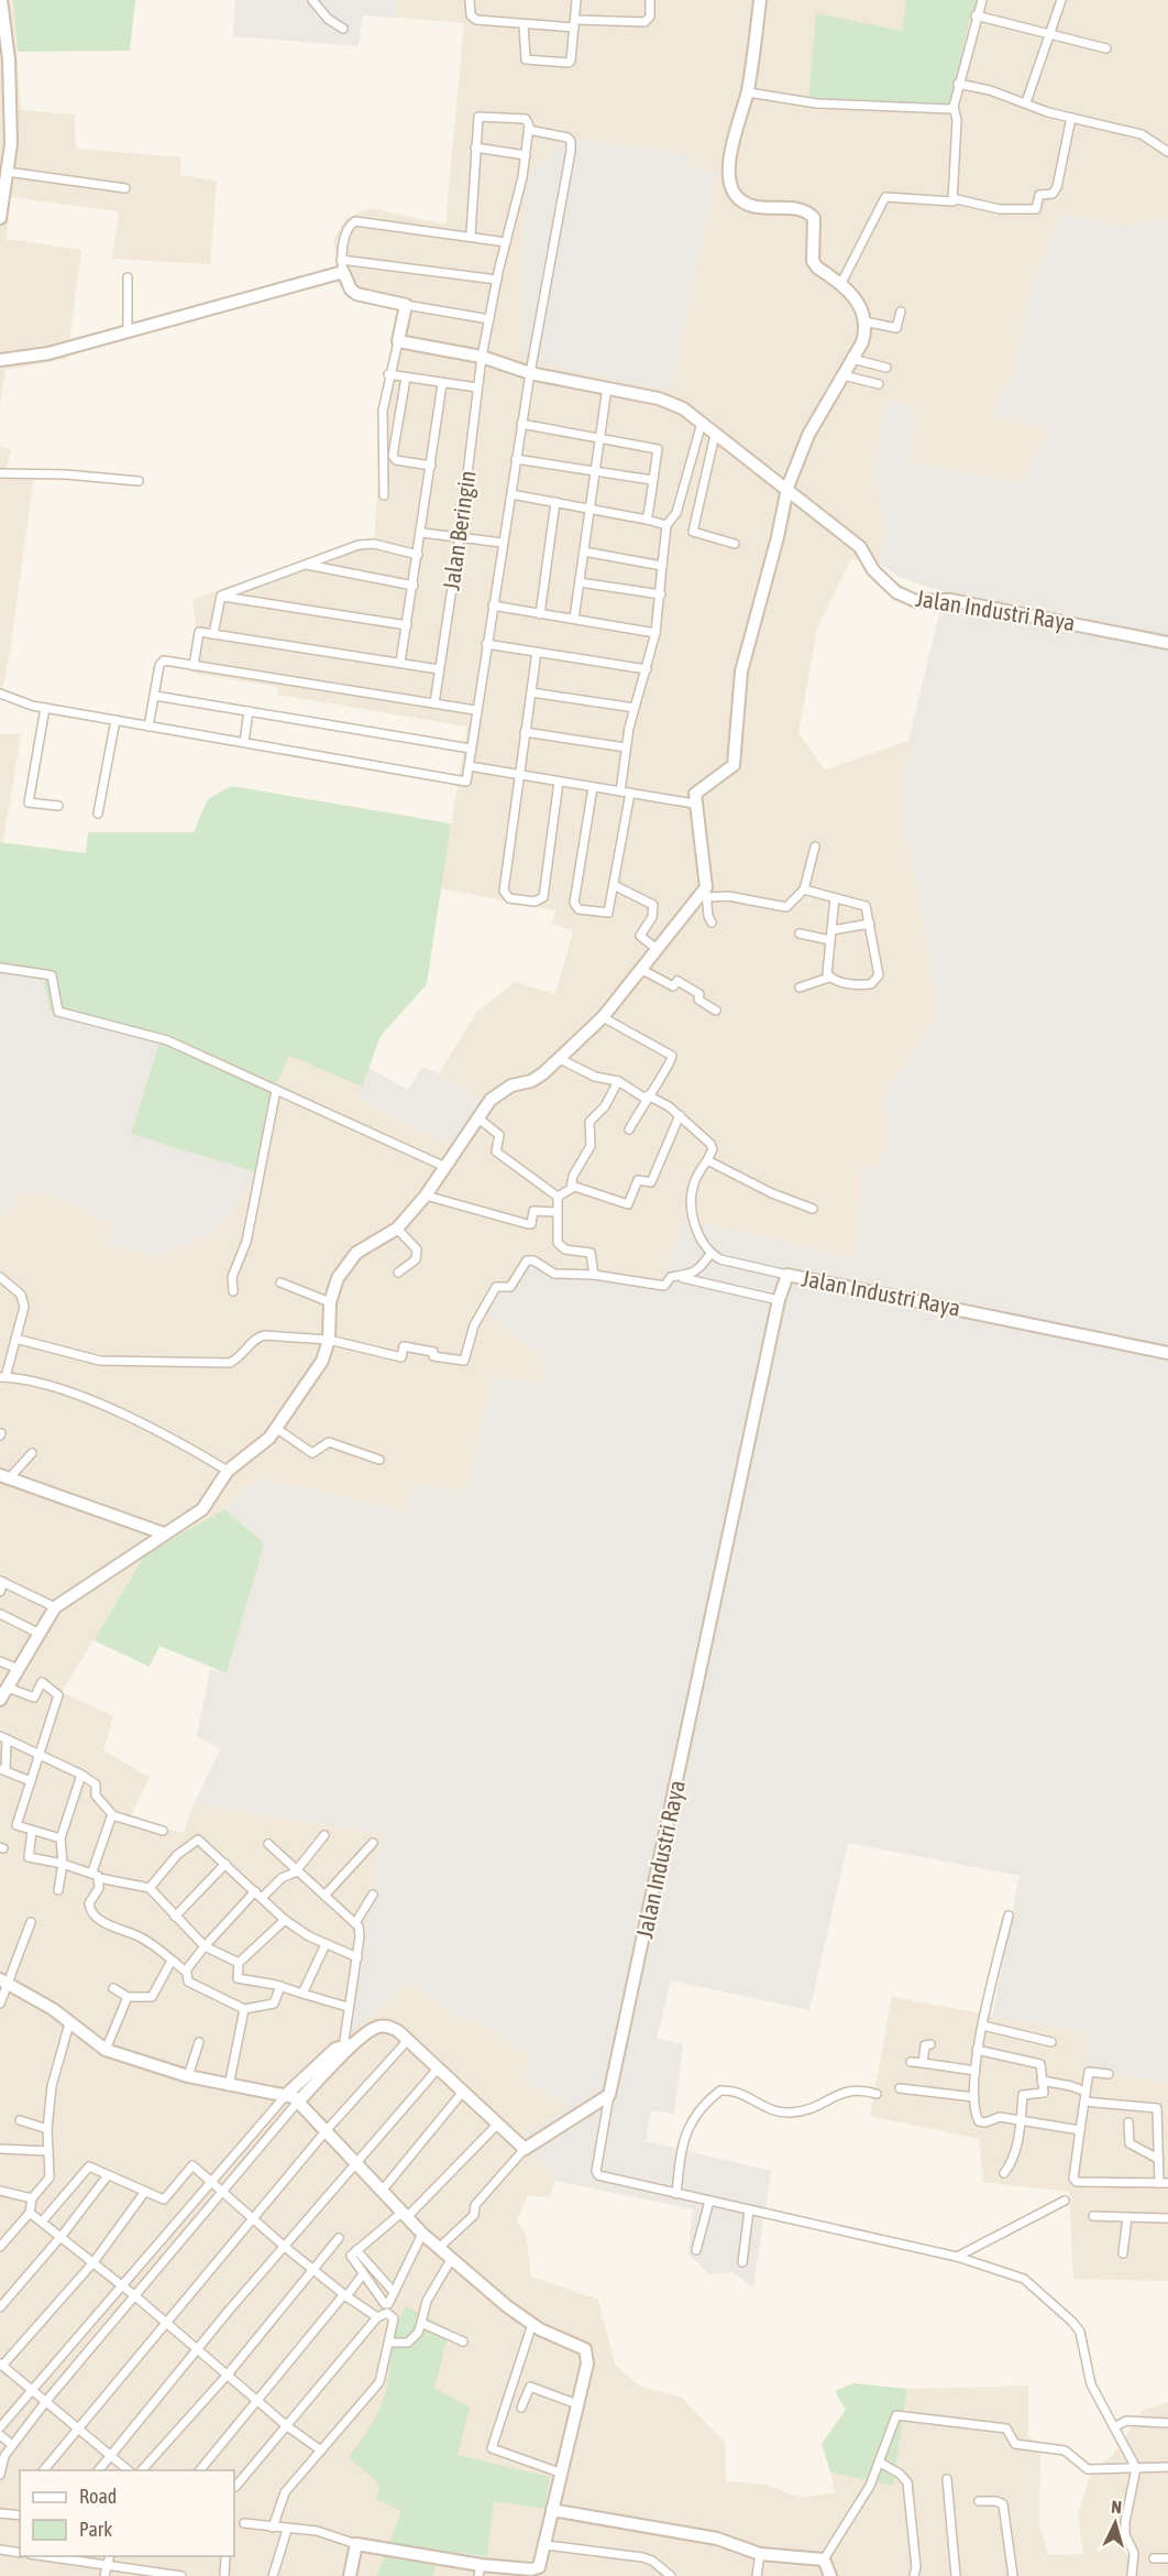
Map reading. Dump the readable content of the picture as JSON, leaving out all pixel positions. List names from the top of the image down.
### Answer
{
  "streets": {
    "street": ["Jalan Beringin", "Jalan Industri Raya"]
  },
  "crossings": [
    ["Jalan Beringin", "Jalan Industri Raya"]
  ],
  "legend": ["Road", "Park"],
  "north": "top"
}
